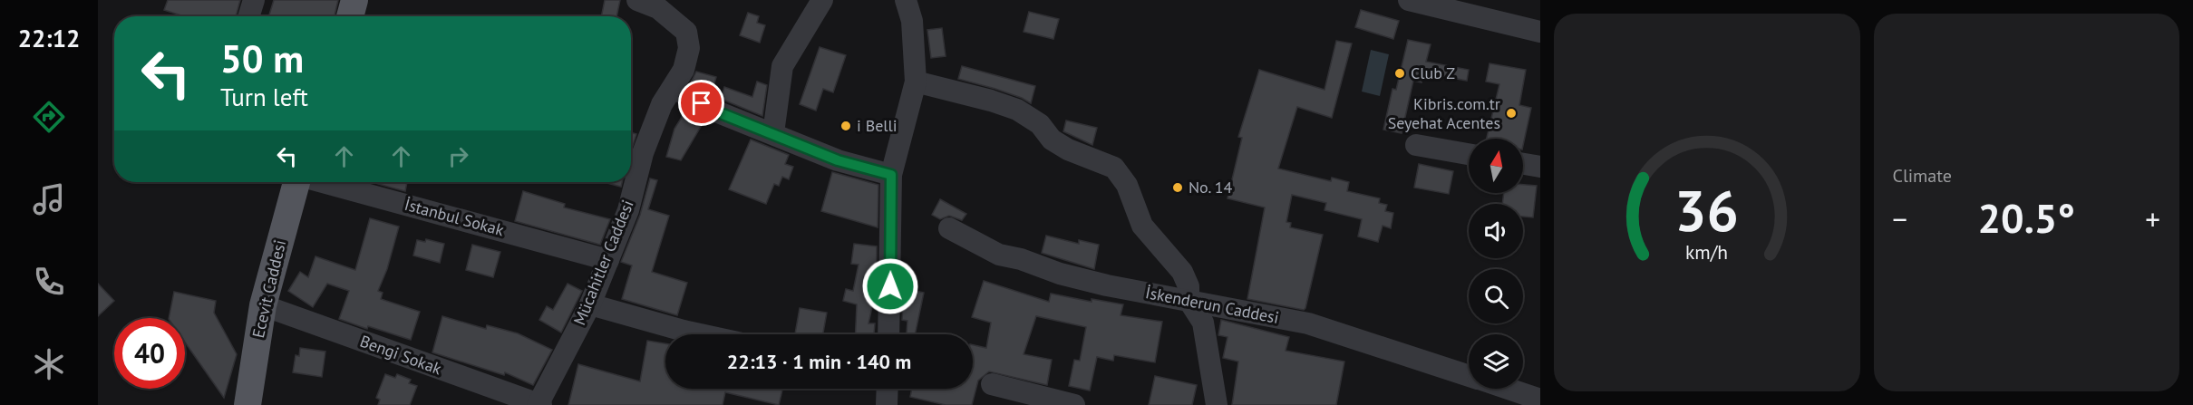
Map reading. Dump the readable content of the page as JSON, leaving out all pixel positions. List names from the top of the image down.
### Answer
{
  "streets": {
    "main road": ["Ecevit Caddesi"],
    "street": [
      "İstanbul Sokak",
      "Mücahitler Caddesi",
      "İskenderun Caddesi",
      "Bengi Sokak"
    ]
  },
  "crossings": [
    ["İstanbul Sokak", "Mücahitler Caddesi"],
    ["Mücahitler Caddesi", "Bengi Sokak"],
    ["Ecevit Caddesi", "Bengi Sokak"]
  ],
  "places": [
    "Club Z",
    "Kibris.com.tr Seyehat Acentes",
    "i Belli",
    "No. 14"
  ],
  "north": "top",
  "page": {
    "tabs": "22:12",
    "tile": "Climate",
    "turn": ["50 m", "Turn left"],
    "heat": ["−", "20.5°", "+"],
    "limit": "40",
    "trip": "22:13 · 1 min · 140 m",
    "gauge": ["36", "km/h"]
  }
}
